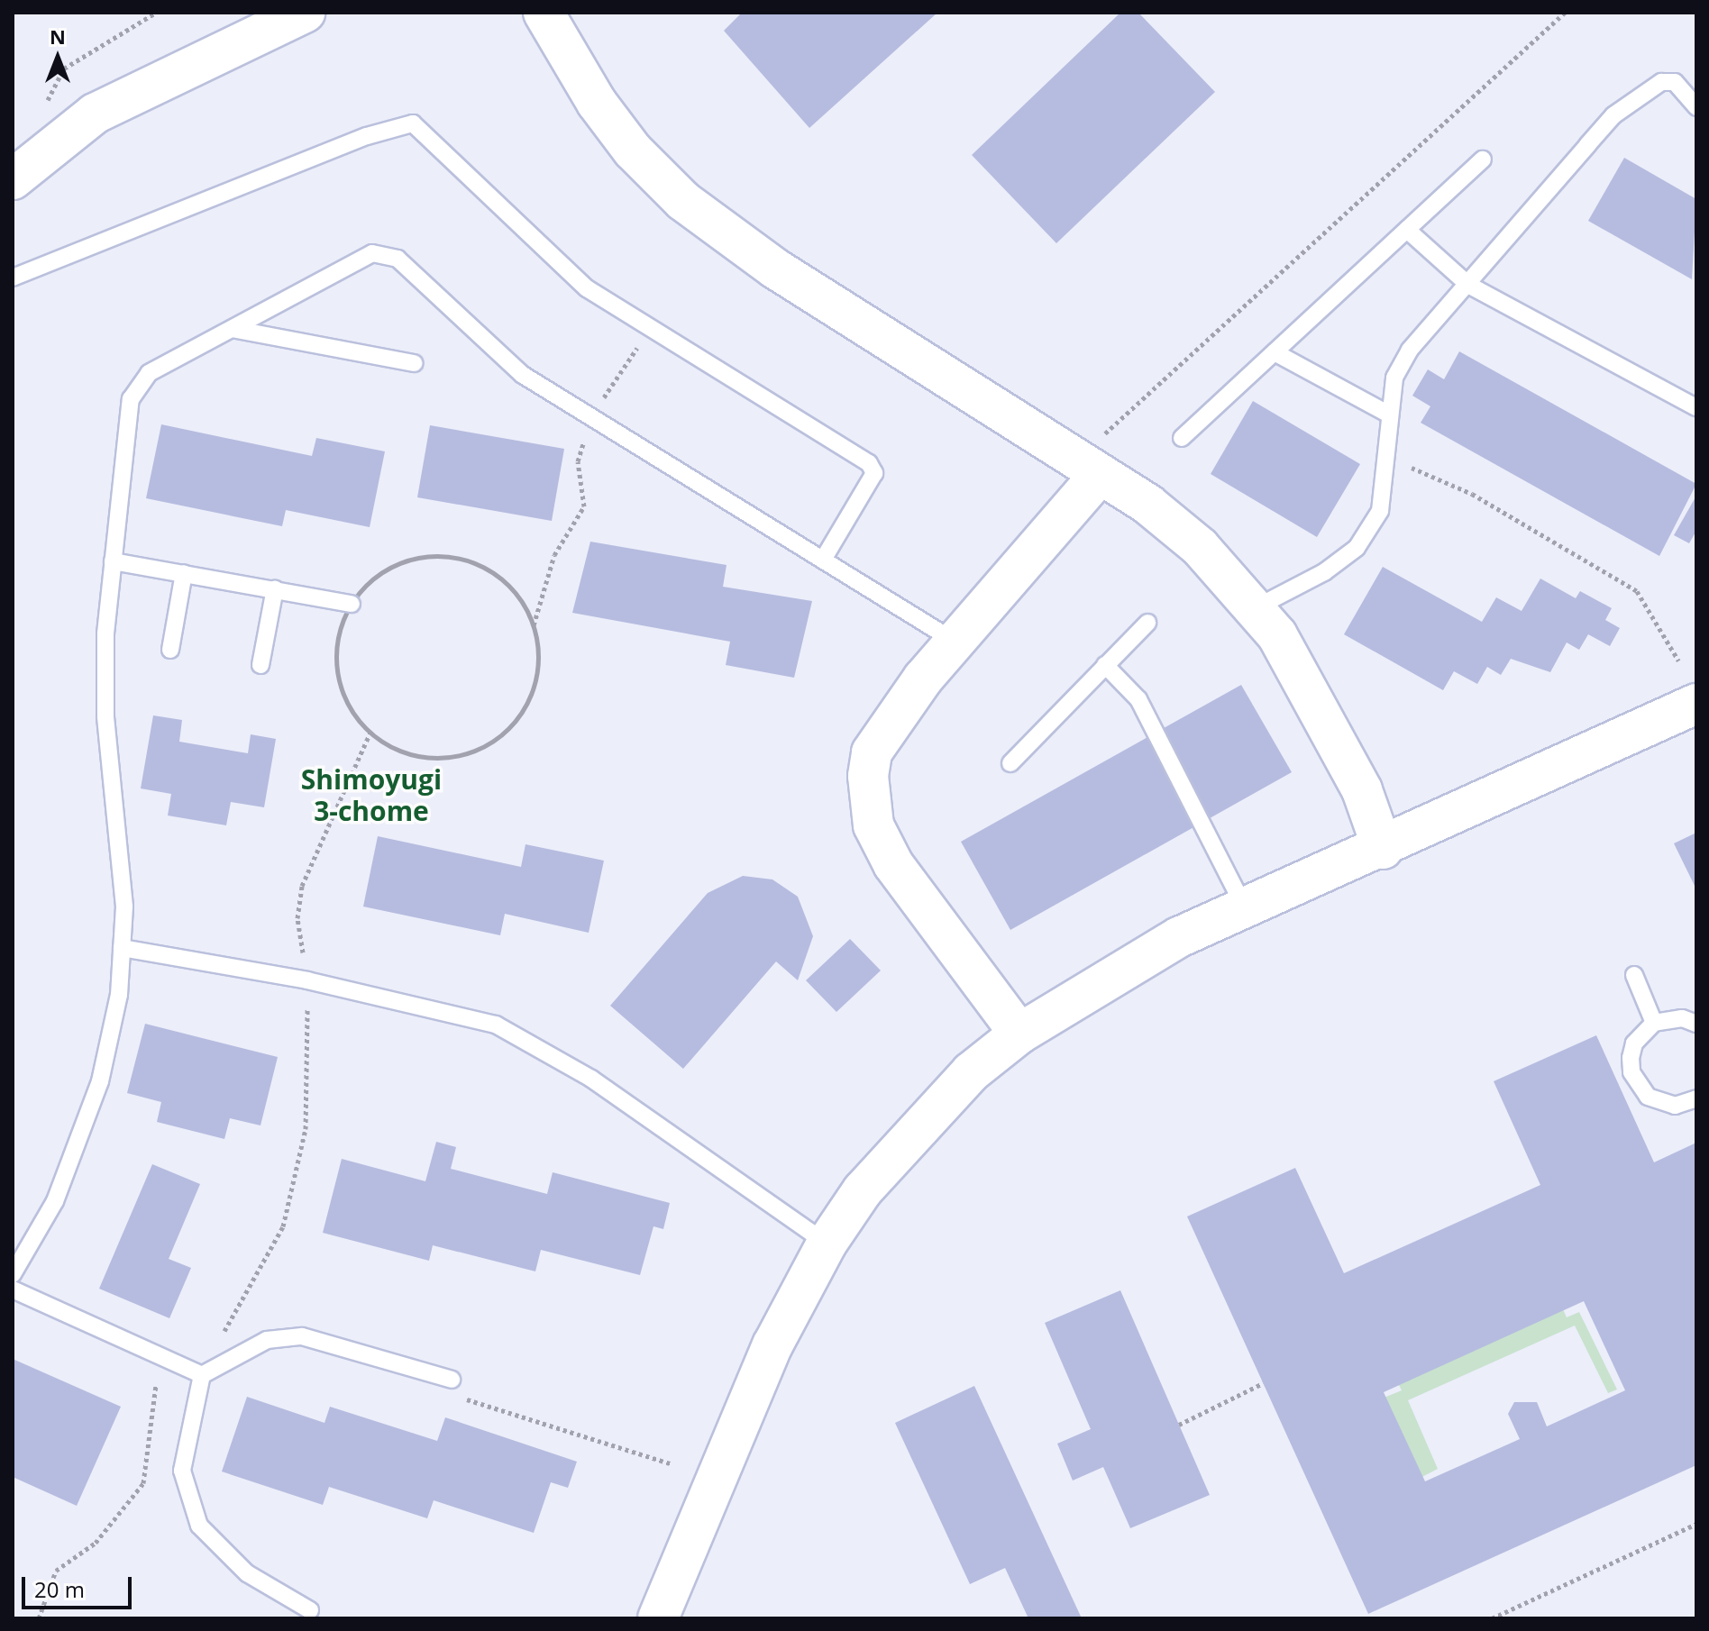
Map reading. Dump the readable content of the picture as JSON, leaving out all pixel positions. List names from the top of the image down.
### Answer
{
  "districts": ["Shimoyugi 3-chome"],
  "scale_bar": "20 m",
  "north": "top"
}
